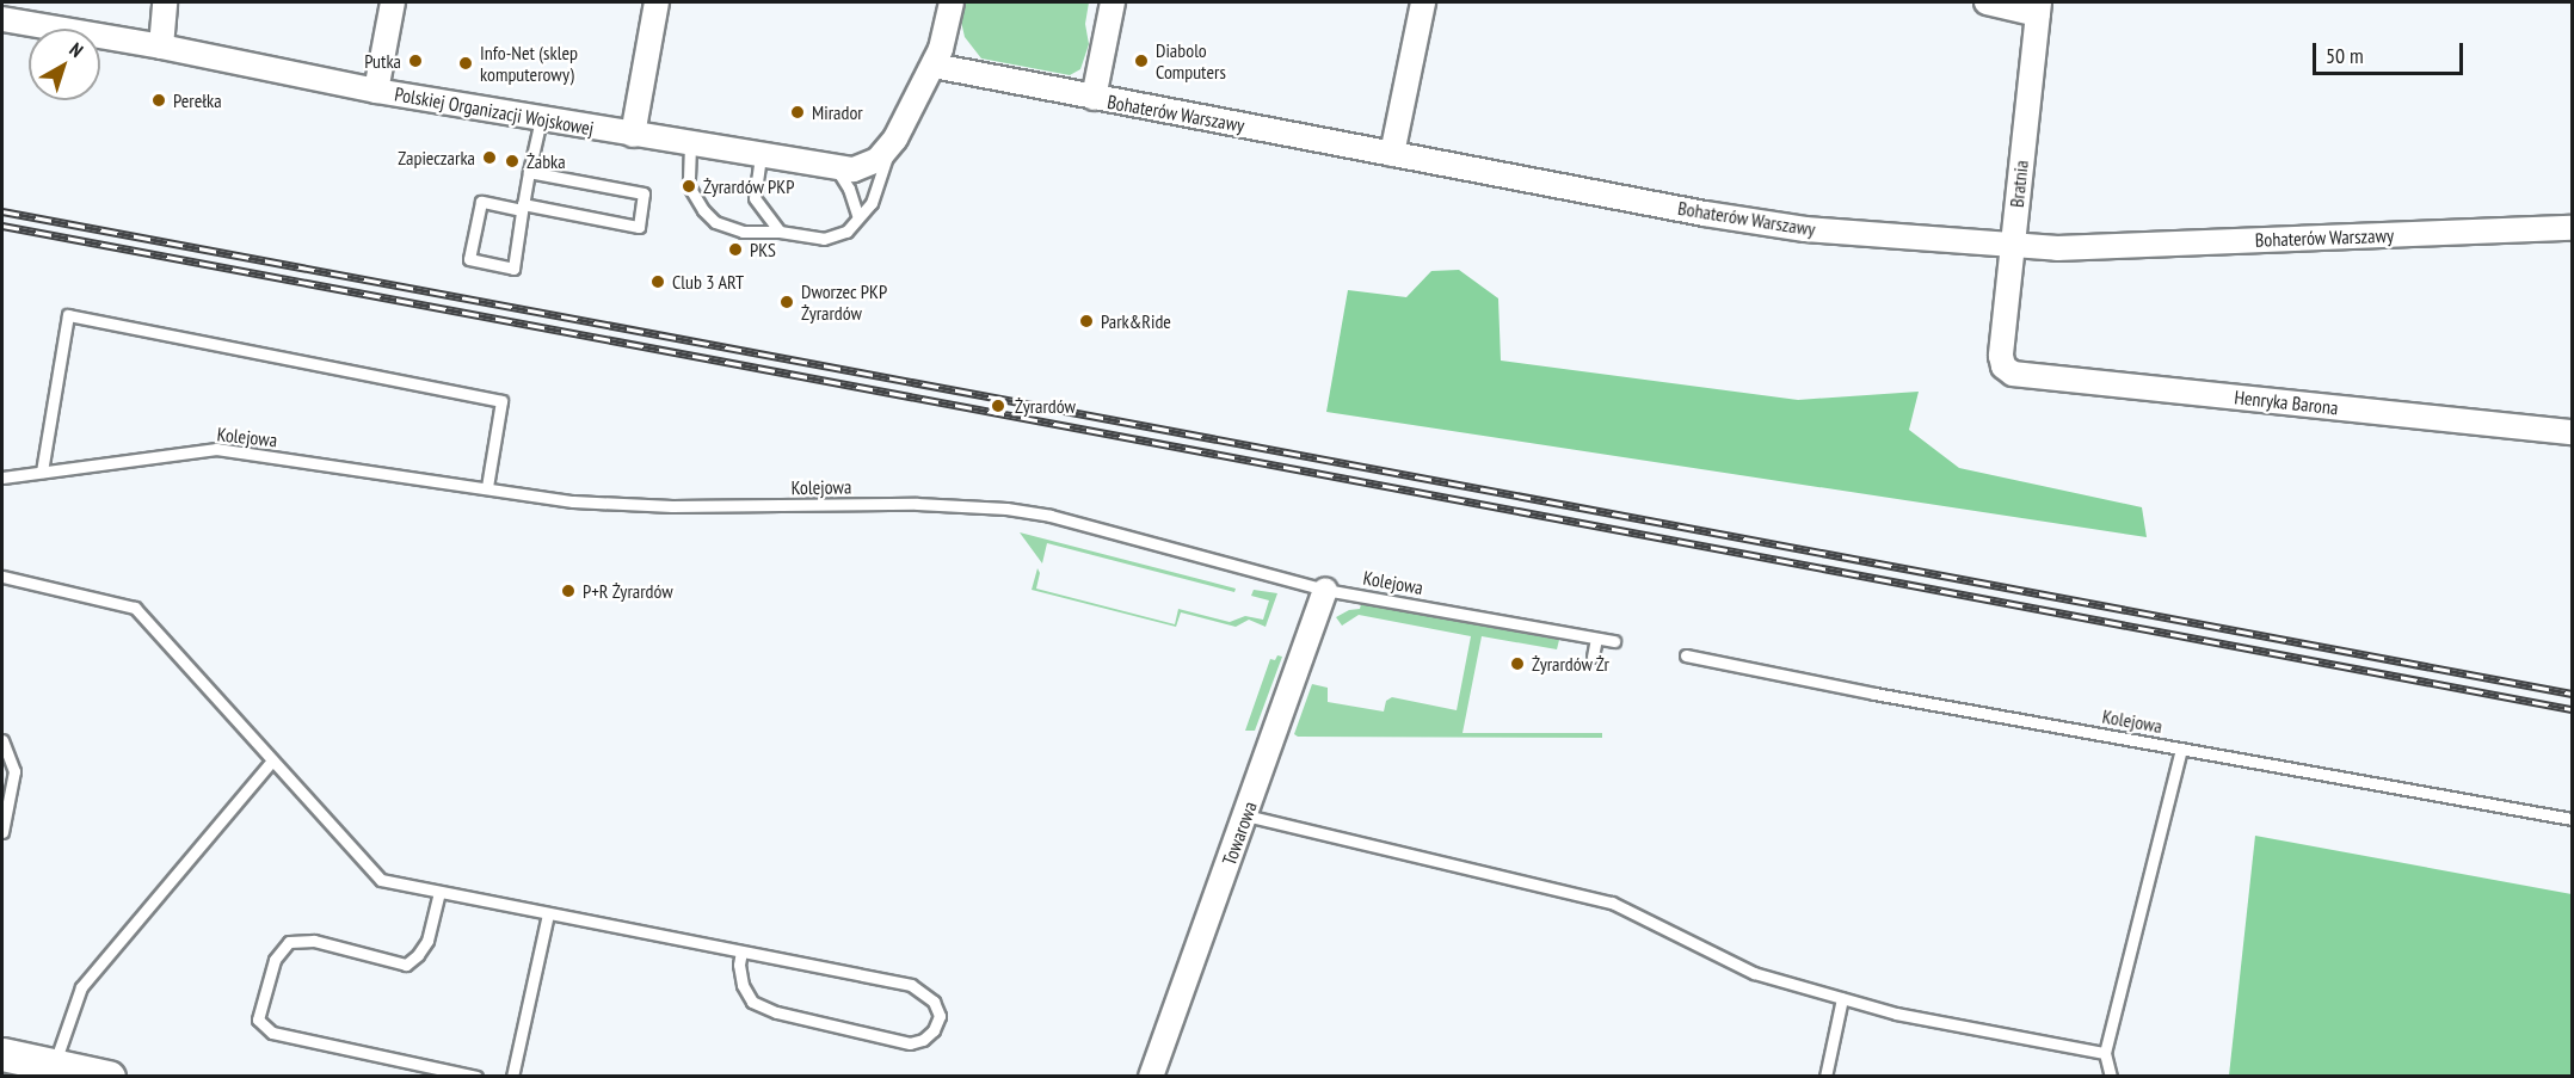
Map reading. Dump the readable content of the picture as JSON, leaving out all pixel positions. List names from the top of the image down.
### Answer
{
  "streets": {
    "street": [
      "Polskiej Organizacji Wojskowej",
      "Bohaterów Warszawy",
      "Bratnia",
      "Henryka Barona",
      "Towarowa"
    ],
    "lane": ["Kolejowa"]
  },
  "crossings": [
    ["Polskiej Organizacji Wojskowej", "Bohaterów Warszawy"],
    ["Bohaterów Warszawy", "Bratnia"],
    ["Bratnia", "Henryka Barona"],
    ["Kolejowa", "Towarowa"]
  ],
  "places": [
    "Putka",
    "Diabolo Computers",
    "Info-Net (sklep komputerowy)",
    "Perełka",
    "Mirador",
    "Zapieczarka",
    "Żabka",
    "Żyrardów PKP",
    "PKS",
    "Club 3 ART",
    "Dworzec PKP Żyrardów",
    "Park&Ride",
    "Żyrardów",
    "P+R Żyrardów",
    "Żyrardów Żr"
  ],
  "scale_bar": "50 m",
  "north": "top right"
}
